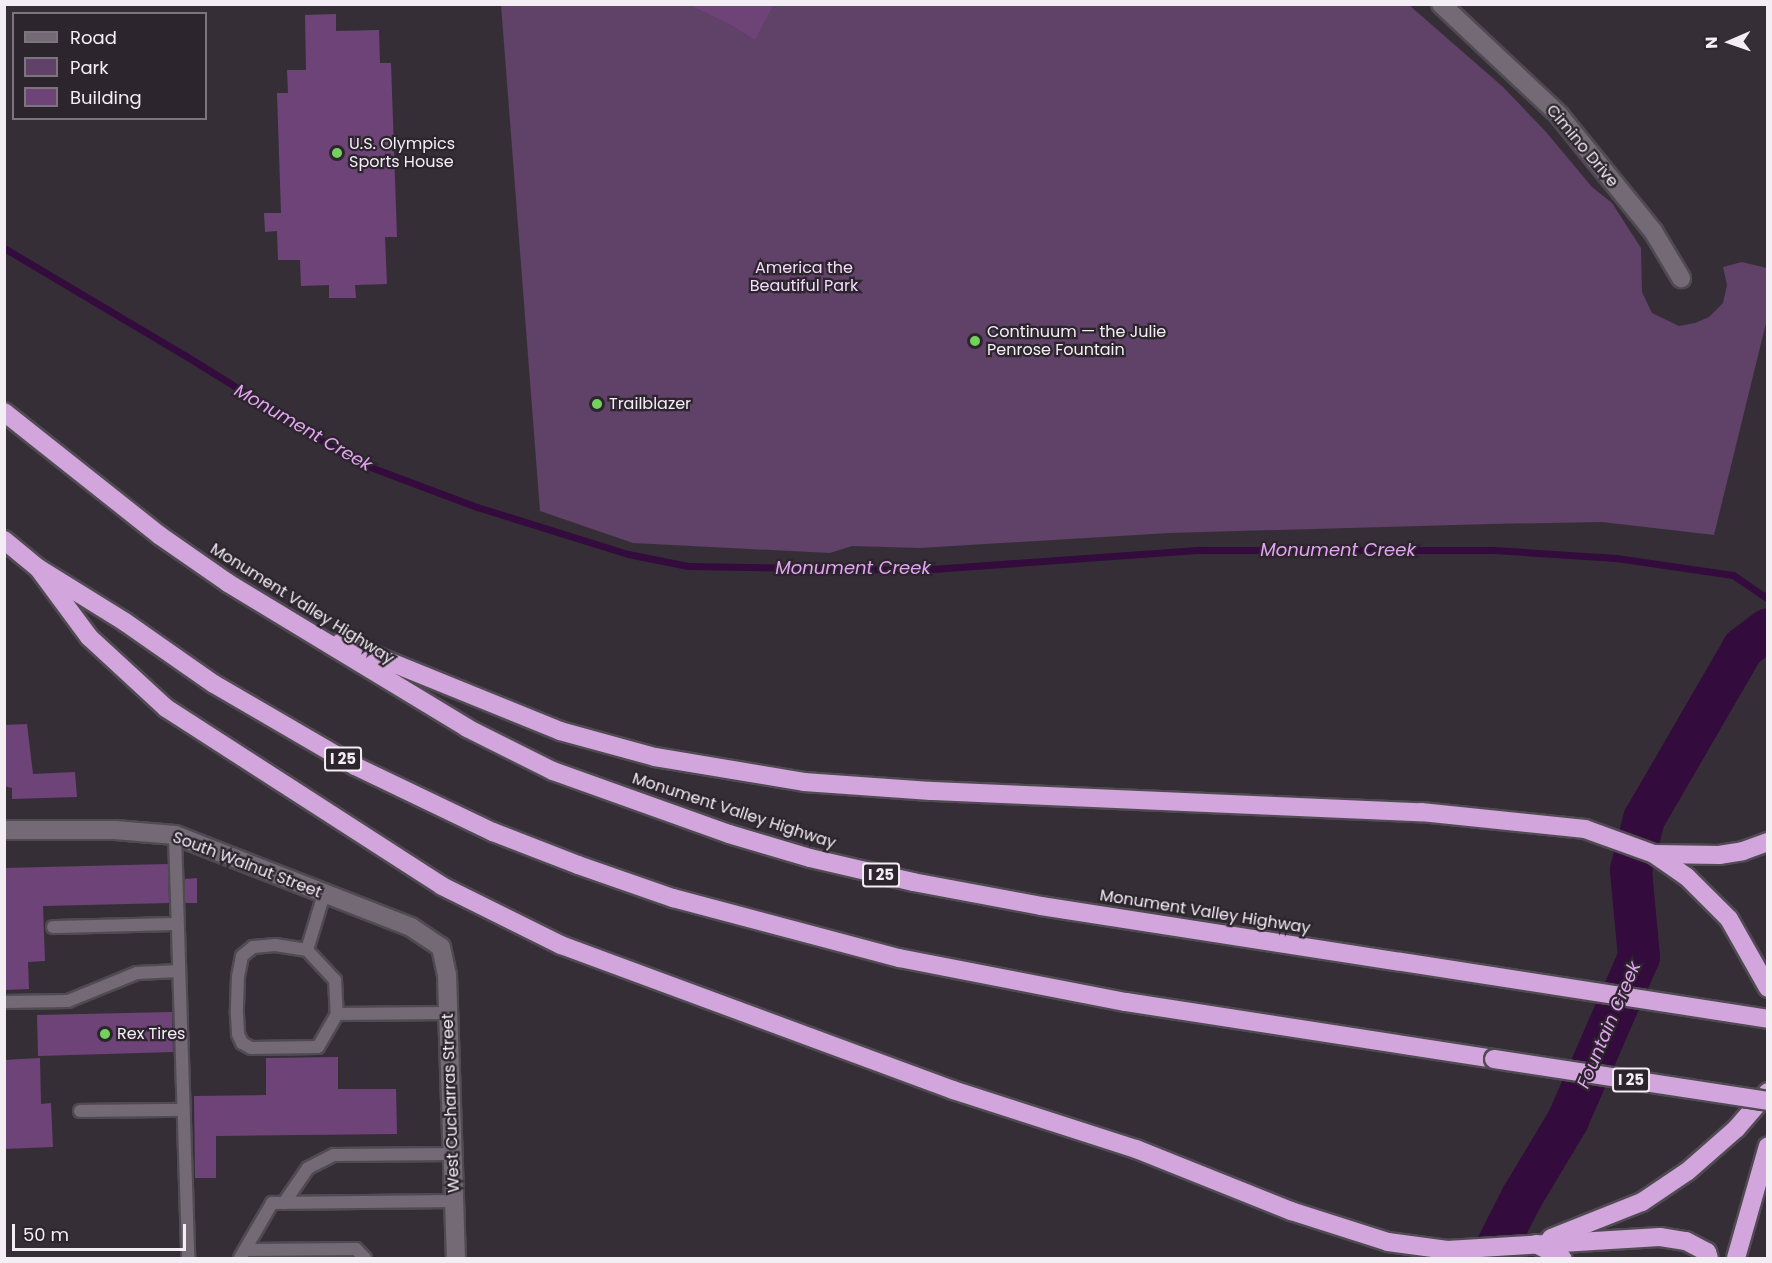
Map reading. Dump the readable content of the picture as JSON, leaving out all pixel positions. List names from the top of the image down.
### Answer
{
  "streets": {
    "highway": ["Monument Valley Highway", "I 25"],
    "street": ["Cimino Drive", "South Walnut Street", "West Cucharras Street"]
  },
  "crossings": [
    ["South Walnut Street", "West Cucharras Street"]
  ],
  "water": ["Monument Creek", "Fountain Creek"],
  "parks": ["America the Beautiful Park"],
  "places": [
    "U.S. Olympics Sports House",
    "Continuum — the Julie Penrose Fountain",
    "Trailblazer",
    "Rex Tires"
  ],
  "legend": ["Road", "Park", "Building"],
  "scale_bar": "50 m",
  "north": "left"
}
